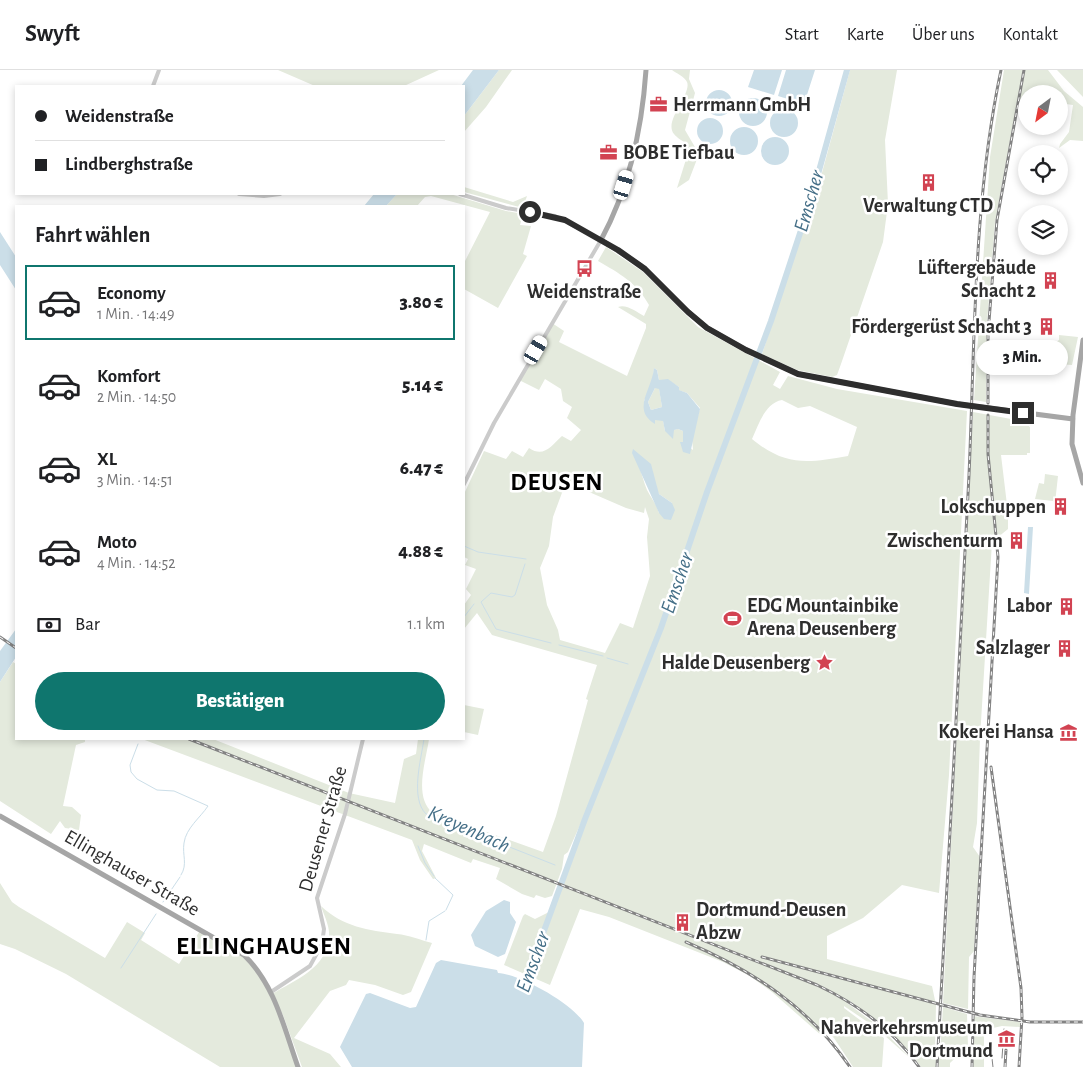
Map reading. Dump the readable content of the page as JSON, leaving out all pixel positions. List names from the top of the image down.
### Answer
{
  "streets": {
    "main road": ["Ellinghauser Straße"],
    "street": ["Deusener Straße"]
  },
  "crossings": [
    ["Deusener Straße", "Ellinghauser Straße"]
  ],
  "districts": ["DEUSEN", "ELLINGHAUSEN"],
  "water": ["Emscher", "Kreyenbach"],
  "places": {
    "office": ["Herrmann GmbH", "BOBE Tiefbau"],
    "building": [
      "Verwaltung CTD",
      "Lüftergebäude Schacht 2",
      "Fördergerüst Schacht 3",
      "Lokschuppen",
      "Zwischenturm",
      "Labor",
      "Salzlager",
      "Dortmund-Deusen Abzw"
    ],
    "bus stop": ["Weidenstraße"],
    "sports": ["EDG Mountainbike Arena Deusenberg"],
    "place": ["Halde Deusenberg"],
    "museum": ["Kokerei Hansa", "Nahverkehrsmuseum Dortmund"]
  },
  "north": "bottom left",
  "page": {
    "header": "Swyft",
    "nav": [
      "Start",
      "Karte",
      "Über uns",
      "Kontakt"
    ],
    "banner": ["Weidenstraße", "Lindberghstraße"],
    "heading": "Fahrt wählen",
    "list": [
      {
        "name": "Economy",
        "note": "1 Min. · 14:49",
        "value": "3.80 €"
      },
      {
        "name": "Komfort",
        "note": "2 Min. · 14:50",
        "value": "5.14 €"
      },
      {
        "name": "XL",
        "note": "3 Min. · 14:51",
        "value": "6.47 €"
      },
      {
        "name": "Moto",
        "note": "4 Min. · 14:52",
        "value": "4.88 €"
      }
    ],
    "bubble": "3 Min.",
    "pay": ["Bar", "1.1 km"],
    "buttons": "Bestätigen"
  }
}
